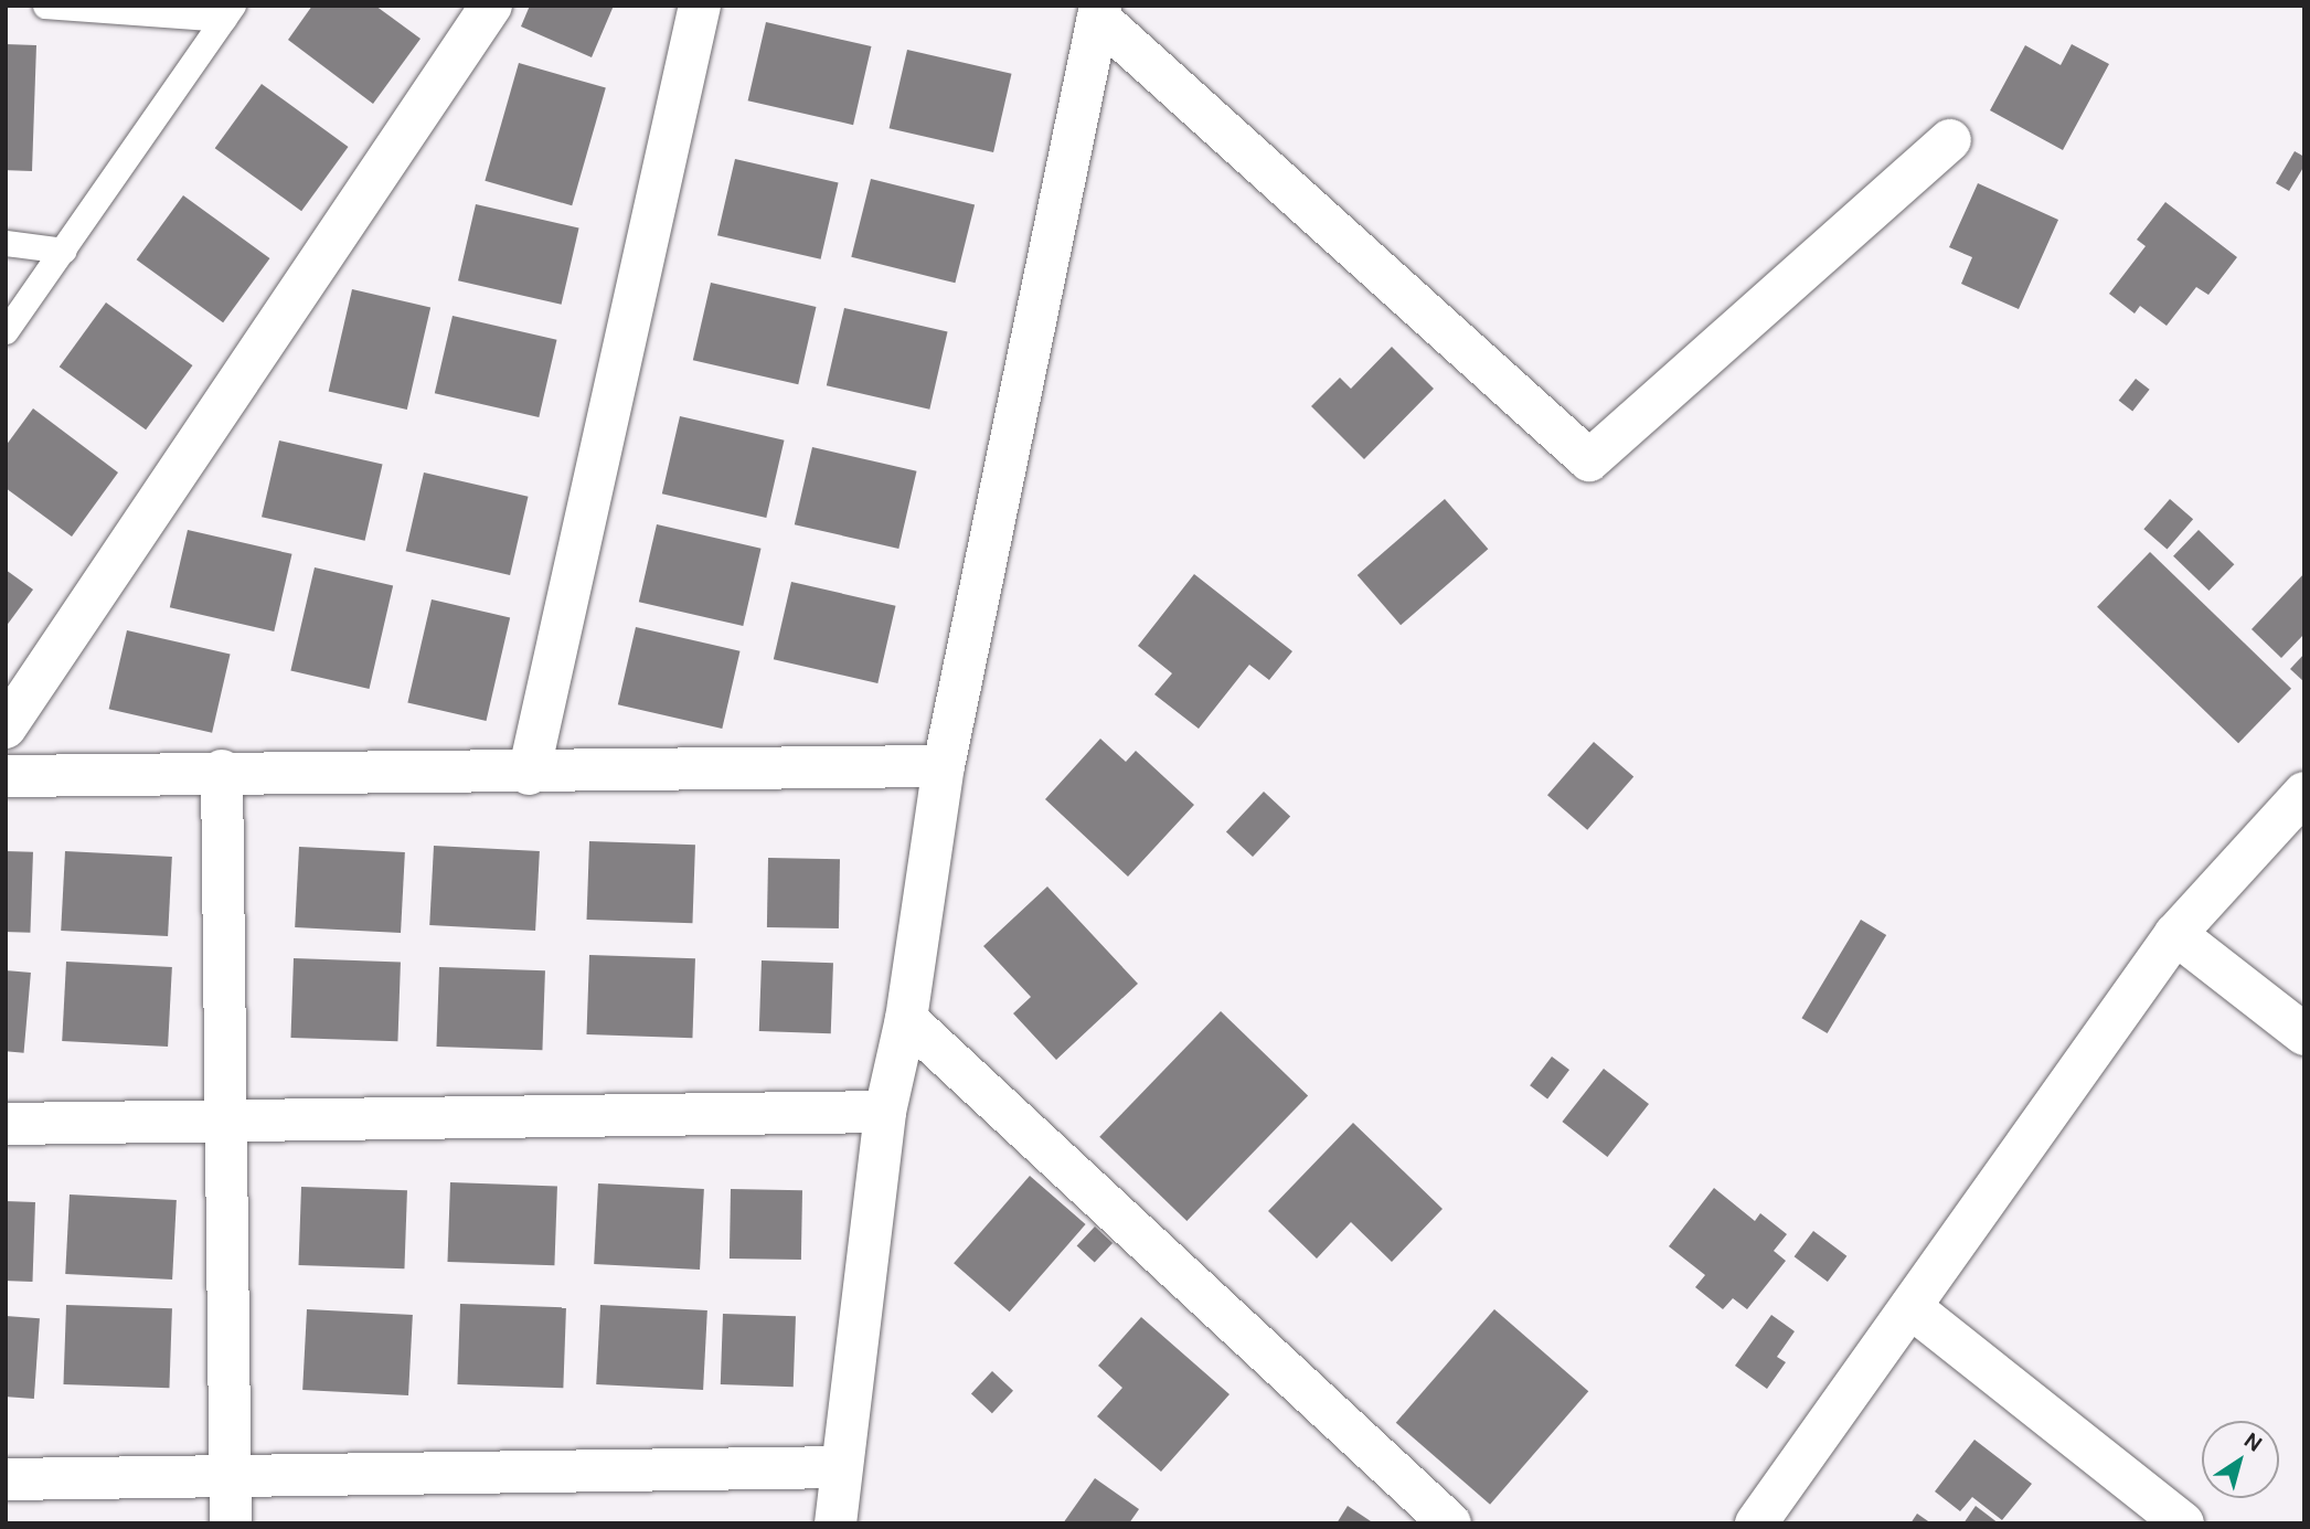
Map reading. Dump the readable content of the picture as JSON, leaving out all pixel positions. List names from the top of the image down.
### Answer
{
  "north": "top right"
}
